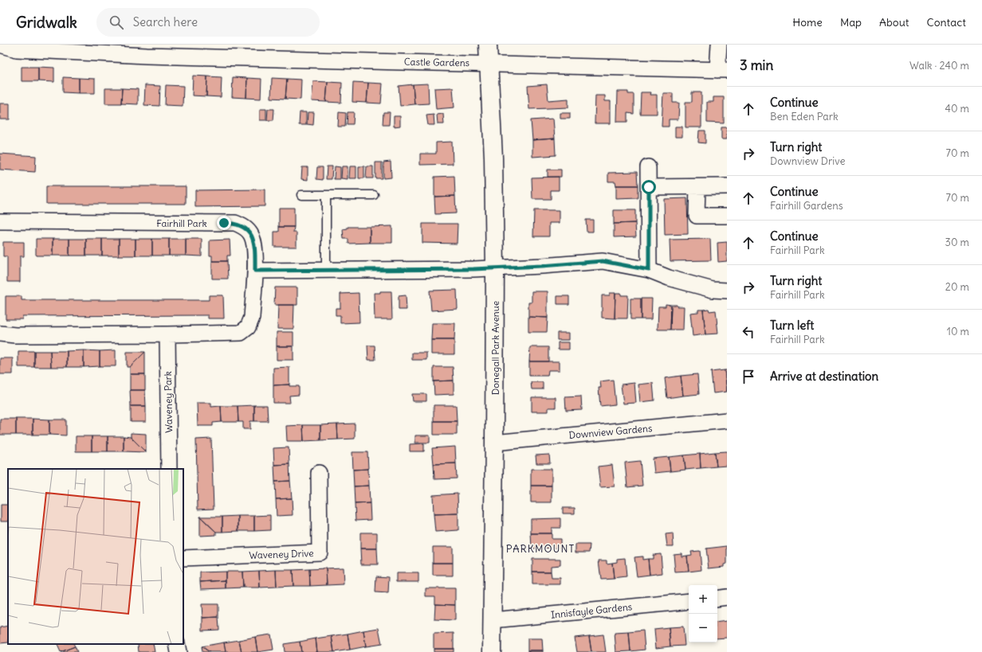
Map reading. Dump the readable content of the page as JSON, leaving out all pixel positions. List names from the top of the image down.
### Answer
{
  "streets": {
    "street": [
      "Castle Gardens",
      "Fairhill Park",
      "Donegall Park Avenue",
      "Waveney Park",
      "Downview Gardens",
      "Waveney Drive",
      "Innisfayle Gardens"
    ]
  },
  "crossings": [
    ["Castle Gardens", "Donegall Park Avenue"],
    ["Fairhill Park", "Waveney Park"],
    ["Donegall Park Avenue", "Downview Gardens"],
    ["Donegall Park Avenue", "Innisfayle Gardens"]
  ],
  "districts": ["PARKMOUNT"],
  "page": {
    "header": "Gridwalk",
    "search": "Search here",
    "nav": [
      "Home",
      "Map",
      "About",
      "Contact"
    ],
    "heading": ["3 min", "Walk · 240 m"],
    "list": [
      ["Continue", "Ben Eden Park", "40 m"],
      ["Turn right", "Downview Drive", "70 m"],
      ["Continue", "Fairhill Gardens", "70 m"],
      ["Continue", "Fairhill Park", "30 m"],
      ["Turn right", "Fairhill Park", "20 m"],
      ["Turn left", "Fairhill Park", "10 m"],
      "Arrive at destination"
    ],
    "map_buttons": ["+", "−"]
  }
}
